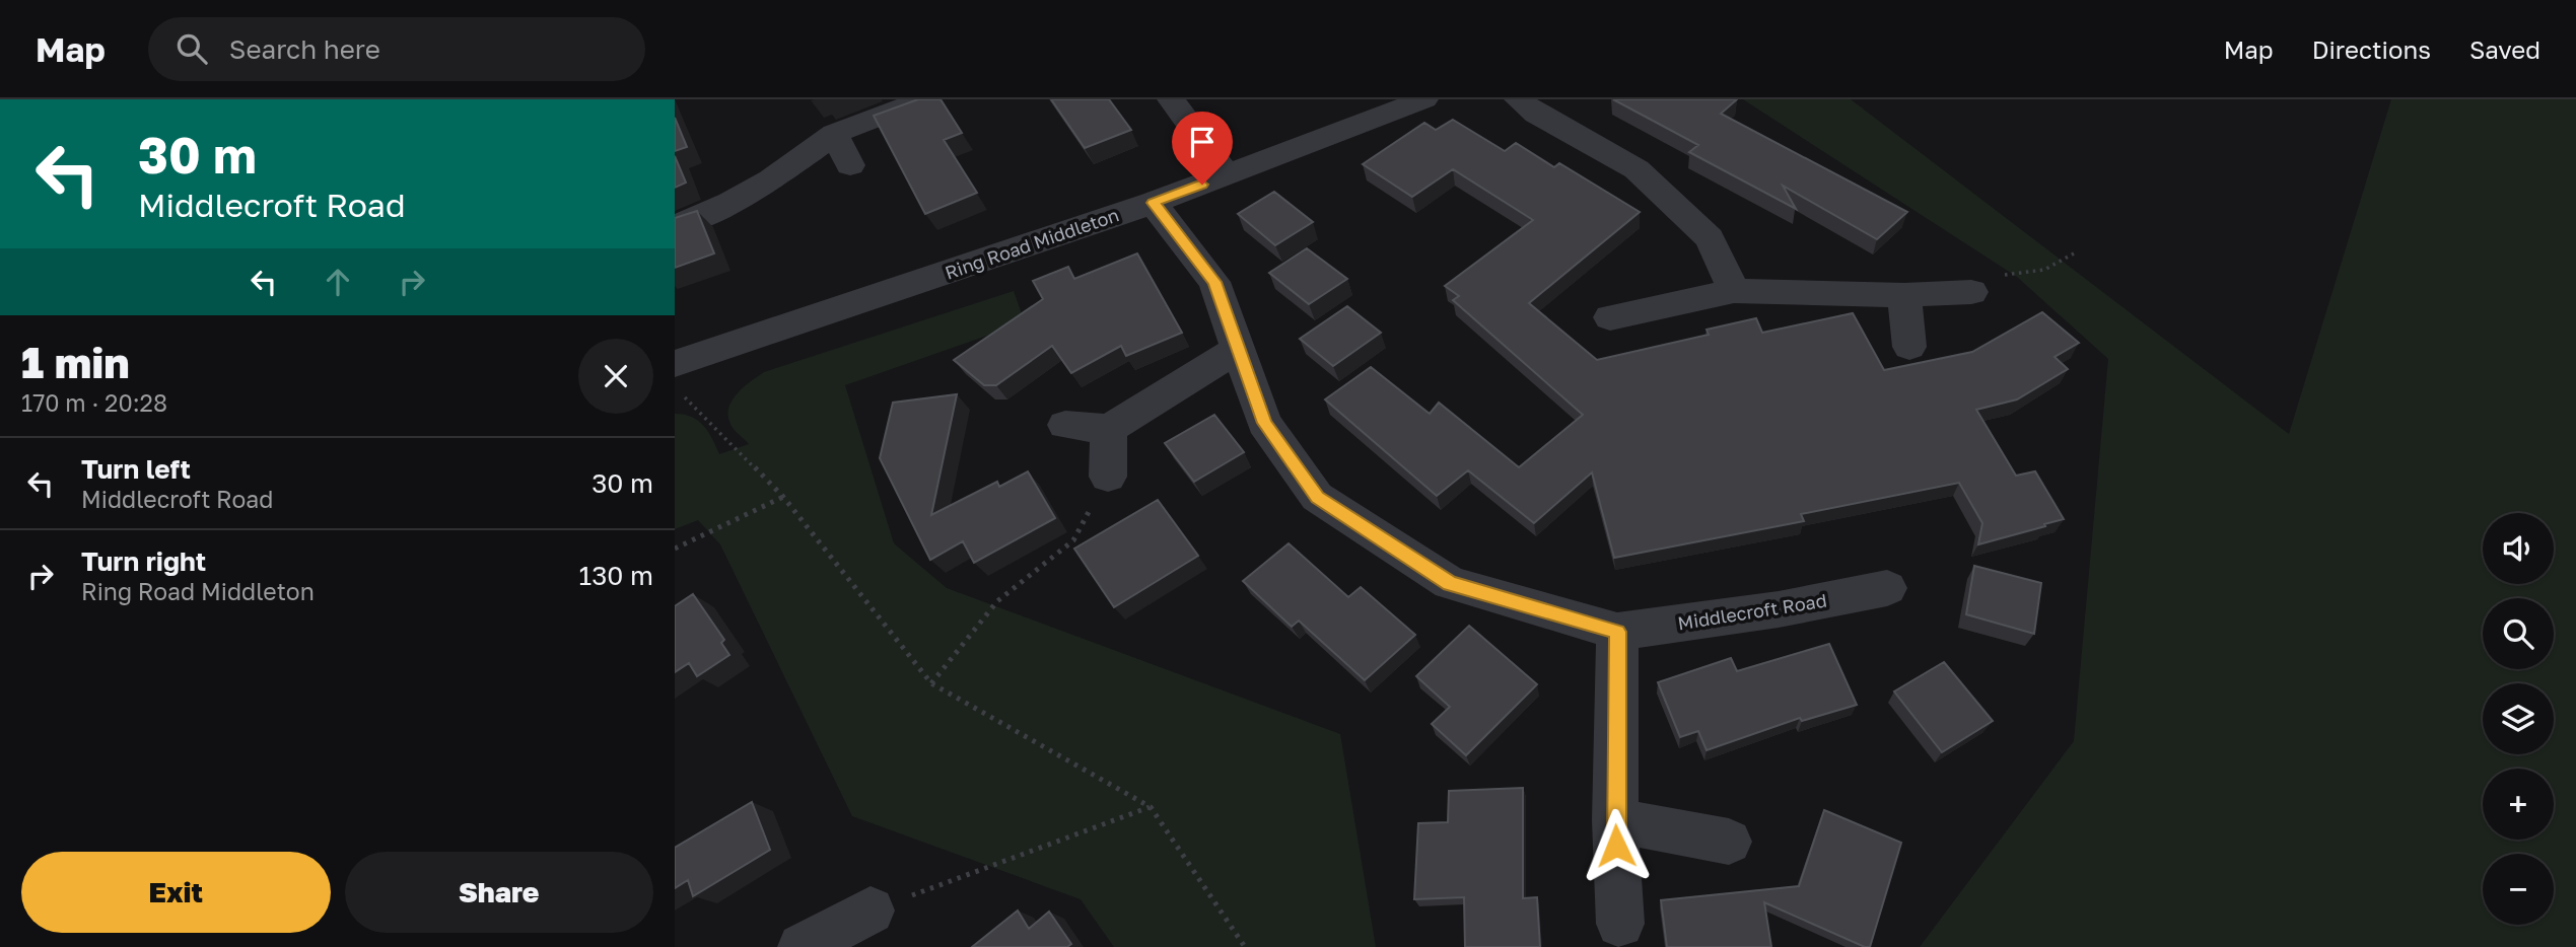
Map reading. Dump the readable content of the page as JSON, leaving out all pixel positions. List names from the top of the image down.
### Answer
{
  "streets": {
    "street": ["Ring Road Middleton", "Middlecroft Road"]
  },
  "crossings": [
    ["Ring Road Middleton", "Middlecroft Road"]
  ],
  "page": {
    "header": "Map",
    "search": "Search here",
    "nav": ["Map", "Directions", "Saved"],
    "turn": ["30 m", "Middlecroft Road"],
    "heading": ["1 min", "170 m · 20:28"],
    "list": [
      {
        "name": "Turn left",
        "note": "Middlecroft Road",
        "value": "30 m"
      },
      {
        "name": "Turn right",
        "note": "Ring Road Middleton",
        "value": "130 m"
      }
    ],
    "map_buttons": ["+", "−"],
    "buttons": ["Exit", "Share"]
  }
}
